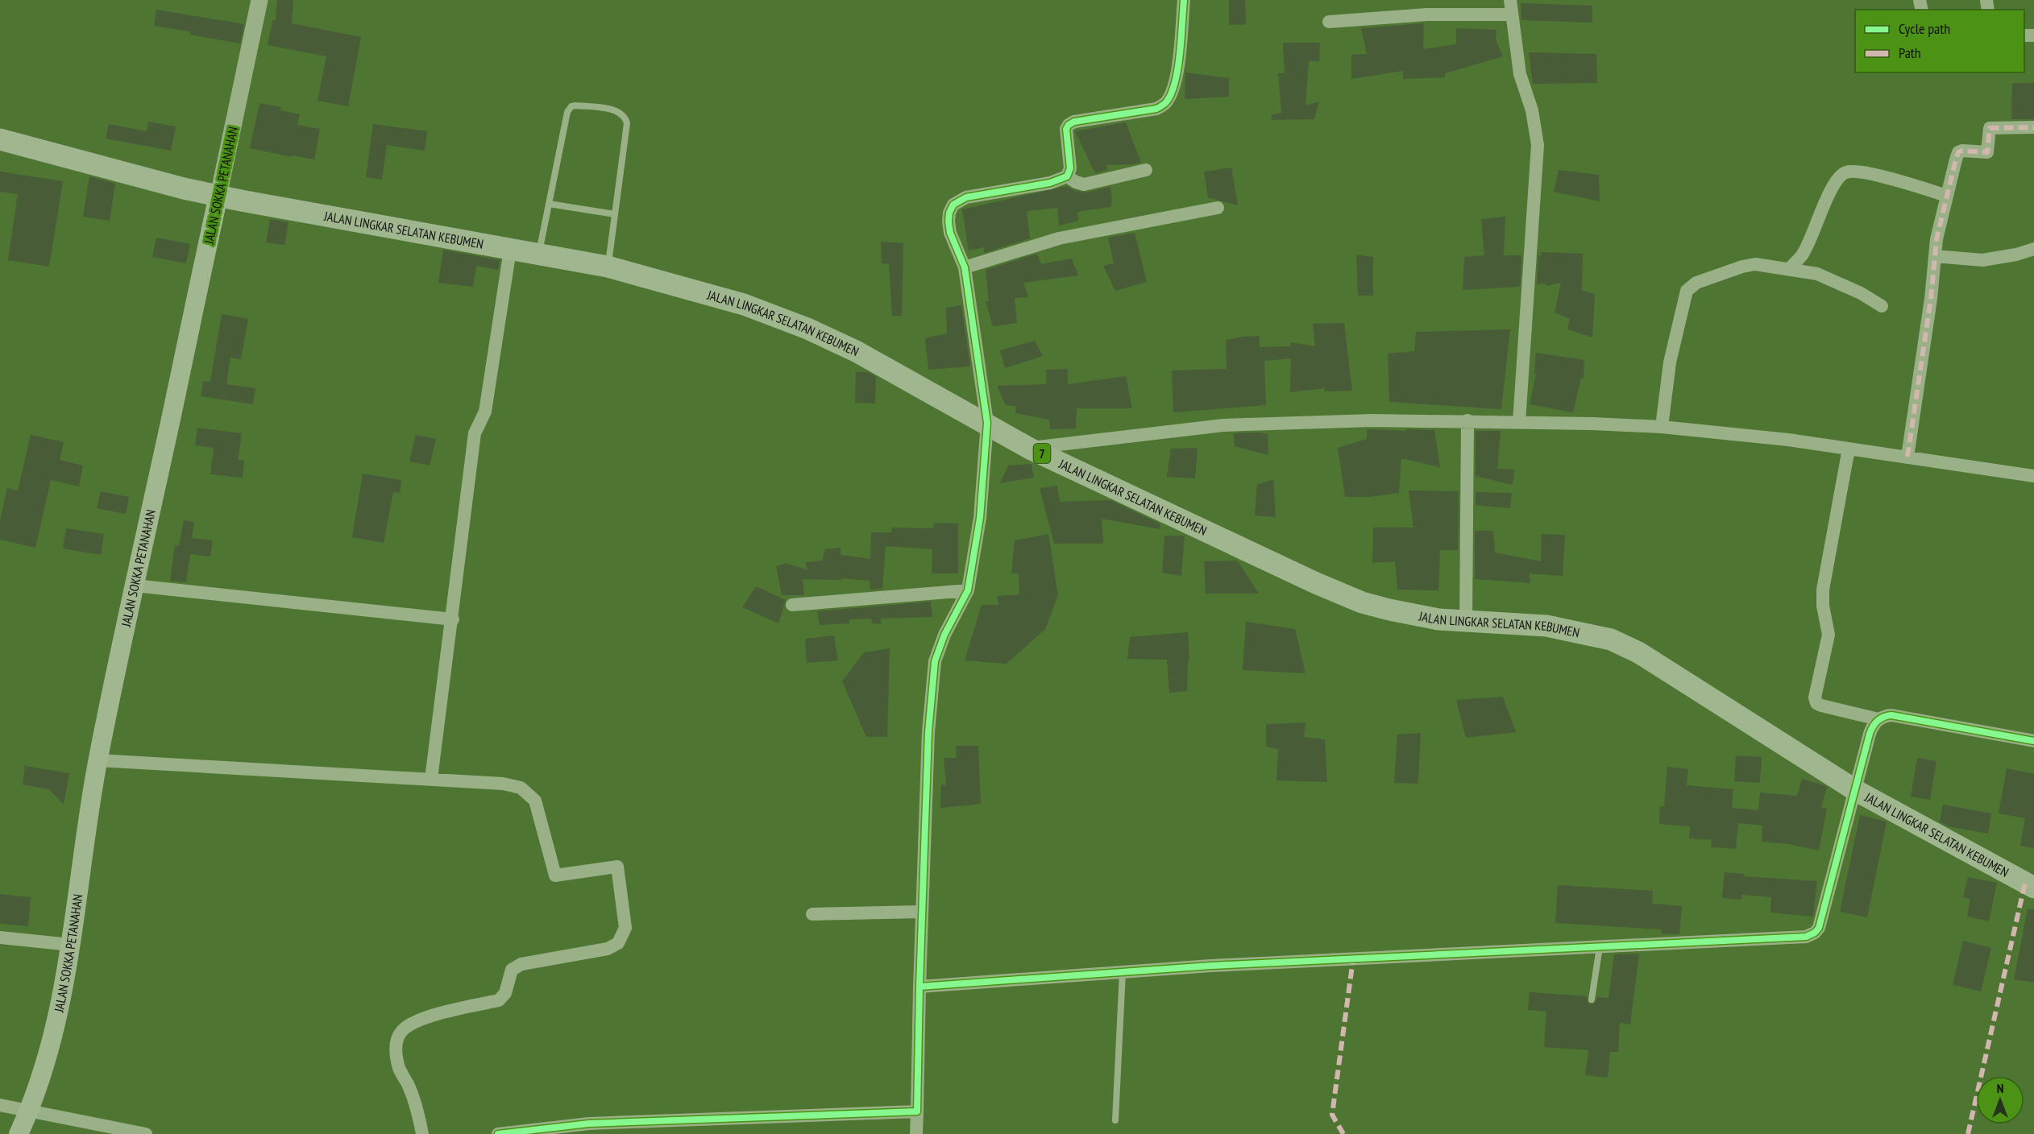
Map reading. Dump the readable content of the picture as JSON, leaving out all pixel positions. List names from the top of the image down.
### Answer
{
  "streets": {
    "highway": ["JALAN LINGKAR SELATAN KEBUMEN", "7"],
    "main road": ["JALAN SOKKA PETANAHAN"]
  },
  "crossings": [
    ["JALAN SOKKA PETANAHAN", "JALAN LINGKAR SELATAN KEBUMEN"]
  ],
  "legend": ["Cycle path", "Path"],
  "north": "top"
}
